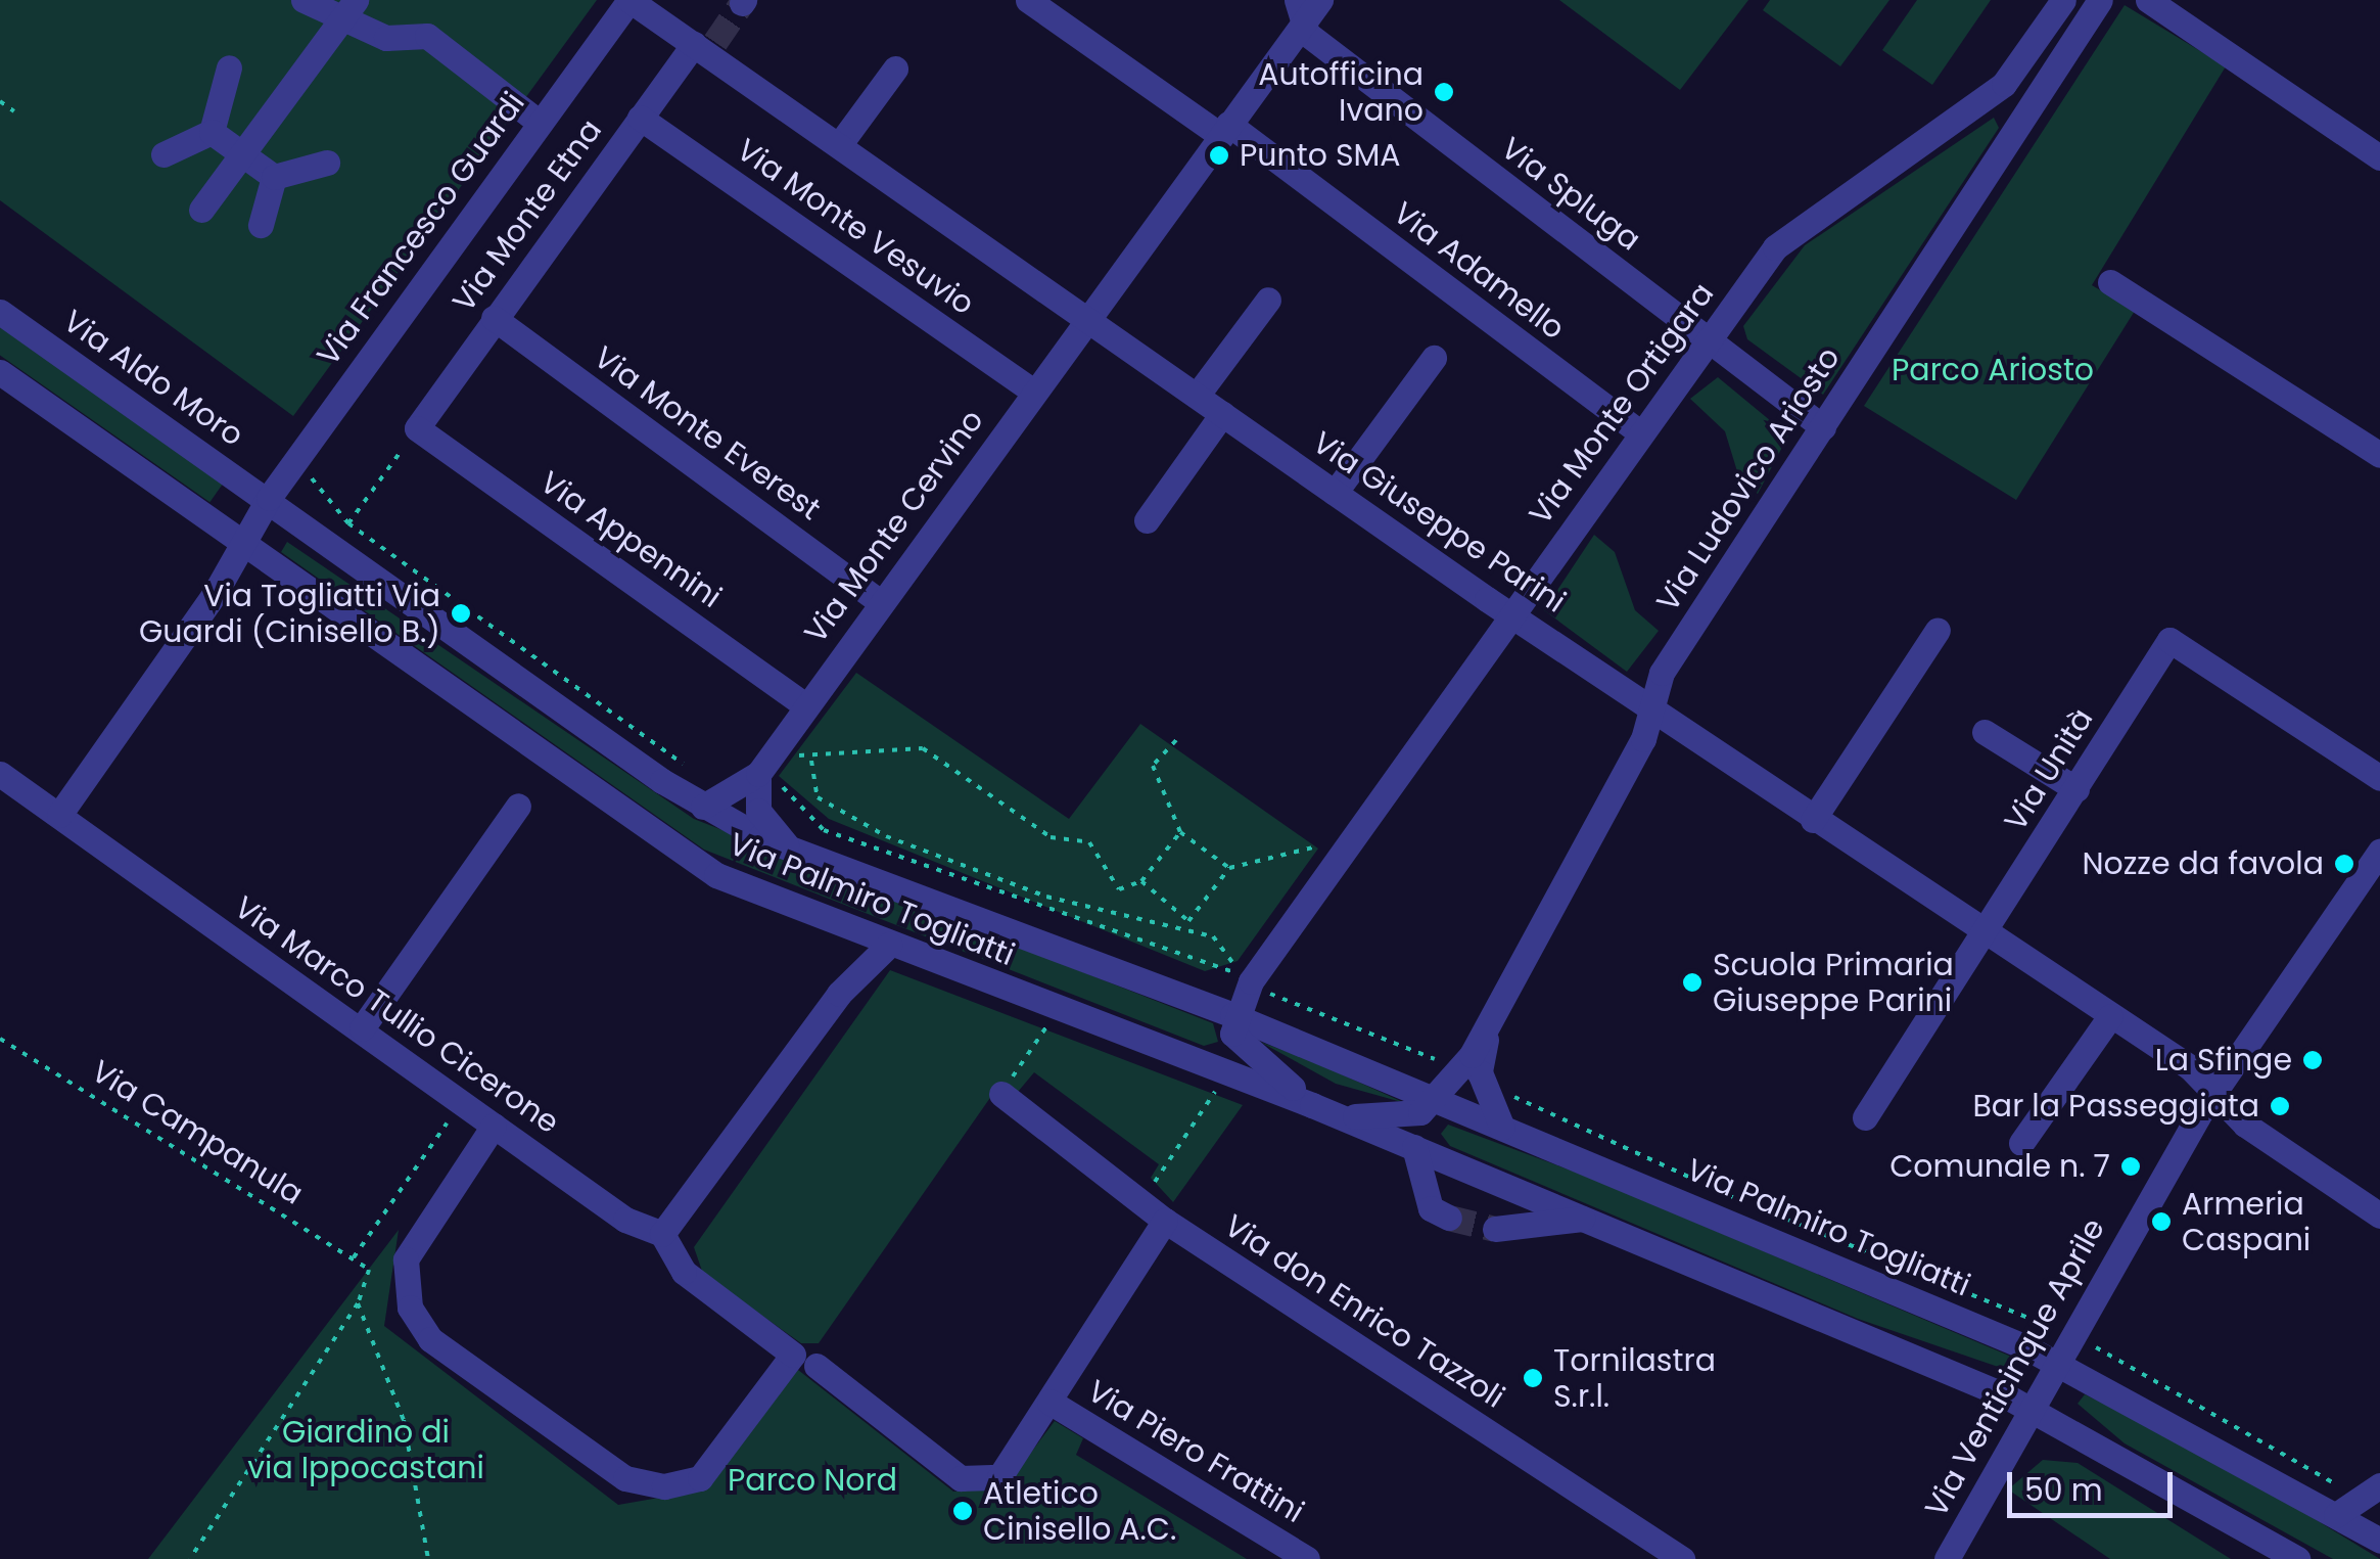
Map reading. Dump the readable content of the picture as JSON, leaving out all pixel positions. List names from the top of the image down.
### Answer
{
  "streets": {
    "street": [
      "Via Spluga",
      "Via Monte Etna",
      "Via Monte Vesuvio",
      "Via Francesco Guardi",
      "Via Adamello",
      "Via Aldo Moro",
      "Via Monte Ortigara",
      "Via Monte Everest",
      "Via Ludovico Ariosto",
      "Via Giuseppe Parini",
      "Via Monte Cervino",
      "Via Appennini",
      "Via Unità",
      "Via Palmiro Togliatti",
      "Via Marco Tullio Cicerone",
      "Via don Enrico Tazzoli",
      "Via Venticinque Aprile",
      "Via Piero Frattini"
    ],
    "path": ["Via Campanula"]
  },
  "crossings": [
    ["Via Spluga", "Via Monte Ortigara"],
    ["Via Spluga", "Via Ludovico Ariosto"],
    ["Via Spluga", "Via Monte Cervino"],
    ["Via Monte Etna", "Via Monte Vesuvio"],
    ["Via Monte Etna", "Via Monte Everest"],
    ["Via Monte Etna", "Via Giuseppe Parini"],
    ["Via Monte Etna", "Via Appennini"],
    ["Via Monte Vesuvio", "Via Monte Cervino"],
    ["Via Francesco Guardi", "Via Aldo Moro"],
    ["Via Francesco Guardi", "Via Giuseppe Parini"],
    ["Via Francesco Guardi", "Via Palmiro Togliatti"],
    ["Via Adamello", "Via Monte Ortigara"],
    ["Via Adamello", "Via Monte Cervino"],
    ["Via Aldo Moro", "Via Palmiro Togliatti"],
    ["Via Monte Ortigara", "Via Giuseppe Parini"],
    ["Via Monte Ortigara", "Via Palmiro Togliatti"],
    ["Via Monte Everest", "Via Monte Cervino"],
    ["Via Ludovico Ariosto", "Via Giuseppe Parini"],
    ["Via Ludovico Ariosto", "Via Palmiro Togliatti"],
    ["Via Giuseppe Parini", "Via Monte Cervino"],
    ["Via Giuseppe Parini", "Via Unità"],
    ["Via Giuseppe Parini", "Via Venticinque Aprile"],
    ["Via Monte Cervino", "Via Appennini"],
    ["Via Palmiro Togliatti", "Via Venticinque Aprile"]
  ],
  "parks": ["Parco Ariosto", "Giardino di via Ippocastani", "Parco Nord"],
  "places": [
    "Autofficina Ivano",
    "Punto SMA",
    "Via Togliatti Via Guardi (Cinisello B.)",
    "Nozze da favola",
    "Scuola Primaria Giuseppe Parini",
    "La Sfinge",
    "Bar la Passeggiata",
    "Comunale n. 7",
    "Armeria Caspani",
    "Tornilastra S.r.l.",
    "Atletico Cinisello A.C."
  ],
  "scale_bar": "50 m"
}
